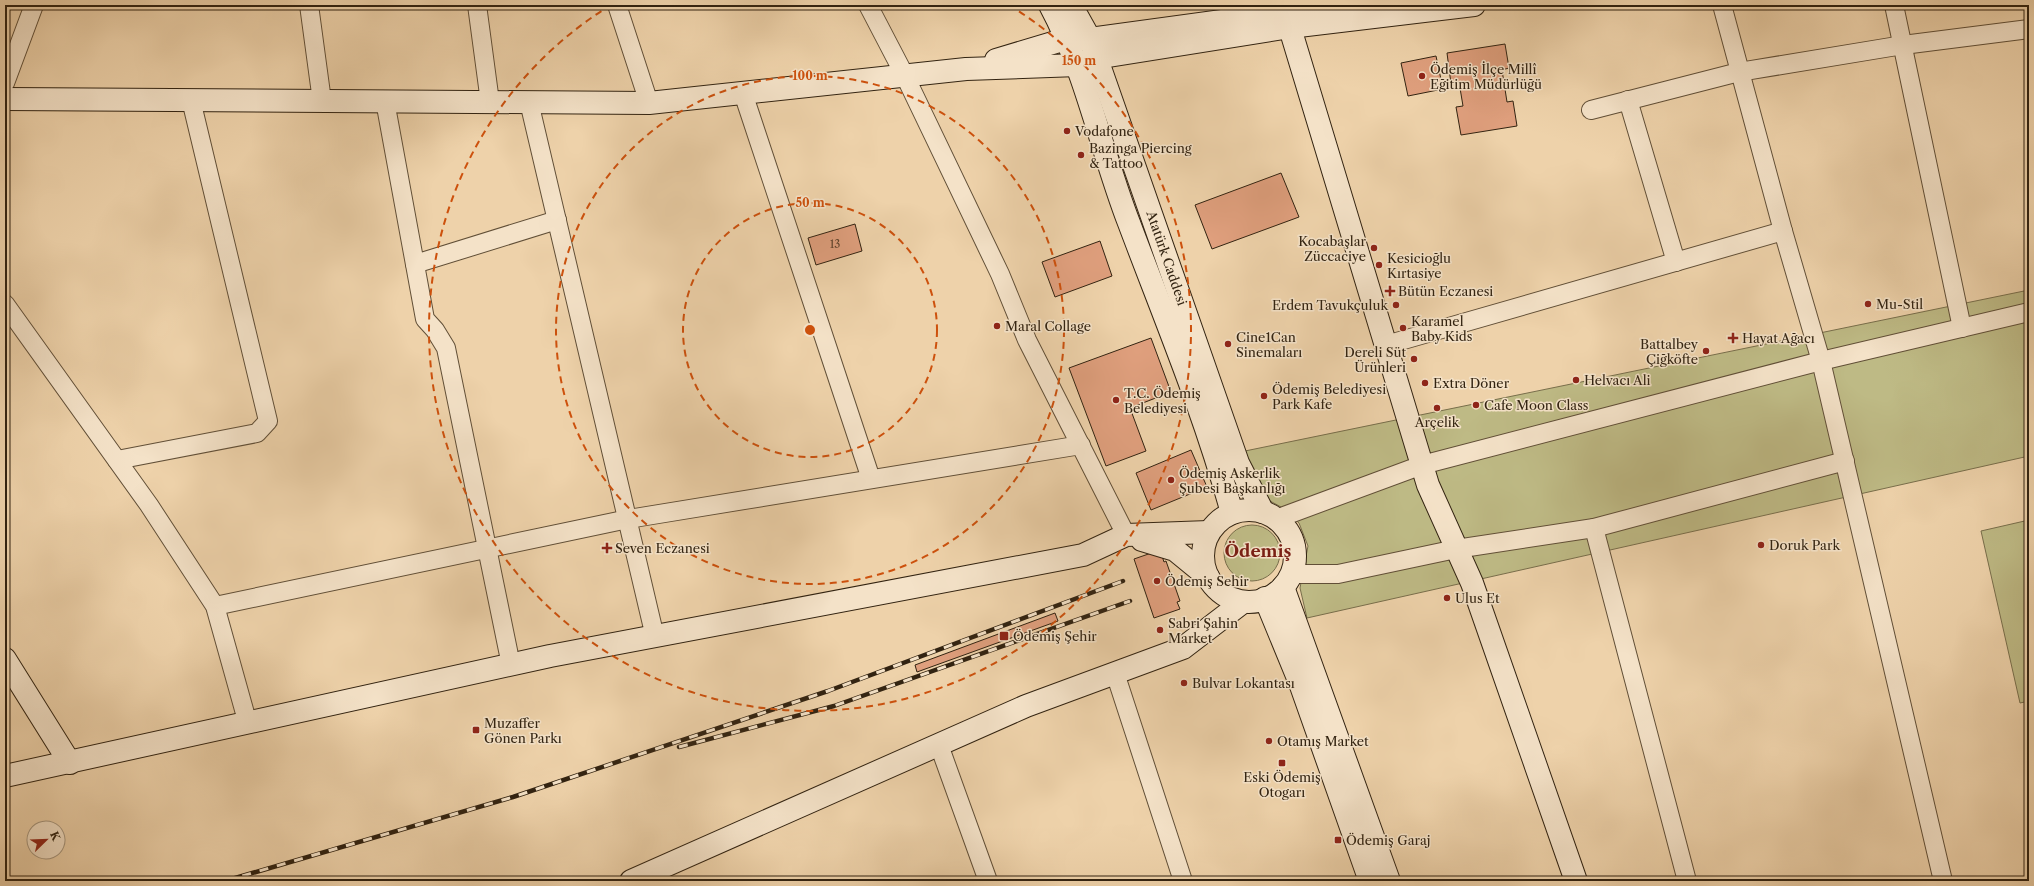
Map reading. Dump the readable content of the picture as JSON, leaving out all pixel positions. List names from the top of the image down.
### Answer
{
  "streets": {
    "street": ["Atatürk Caddesi"]
  },
  "districts": ["Ödemiş"],
  "places": {
    "other": [
      "Ödemiş İlçe Millî Eğitim Müdürlüğü",
      "Vodafone",
      "Bazinga Piercing & Tattoo",
      "Kocabaşlar Züccaciye",
      "Kesicioğlu Kırtasiye",
      "Mu-Stil",
      "Erdem Tavukçuluk",
      "Maral Collage",
      "Karamel Baby Kids",
      "Cine1Can Sinemaları",
      "Battalbey Çiğköfte",
      "Dereli Süt Ürünleri",
      "Helvacı Ali",
      "Extra Döner",
      "Ödemiş Belediyesi Park Kafe",
      "T.C. Ödemiş Belediyesi",
      "Cafe Moon Class",
      "Arçelik",
      "Ödemiş Askerlik Şubesi Başkanlığı",
      "Doruk Park",
      "Ödemiş Sehir",
      "Ulus Et",
      "Sabri Şahin Market",
      "Bulvar Lokantası",
      "Otamış Market"
    ],
    "health": ["Bütün Eczanesi", "Hayat Ağacı", "Seven Eczanesi"],
    "transit": [
      "Ödemiş Şehir",
      "Muzaffer Gönen Parkı",
      "Eski Ödemiş Otogarı",
      "Ödemiş Garaj"
    ]
  },
  "house_numbers": ["13"],
  "north": "top right",
  "rings": ["150 m", "100 m", "50 m"]
}
